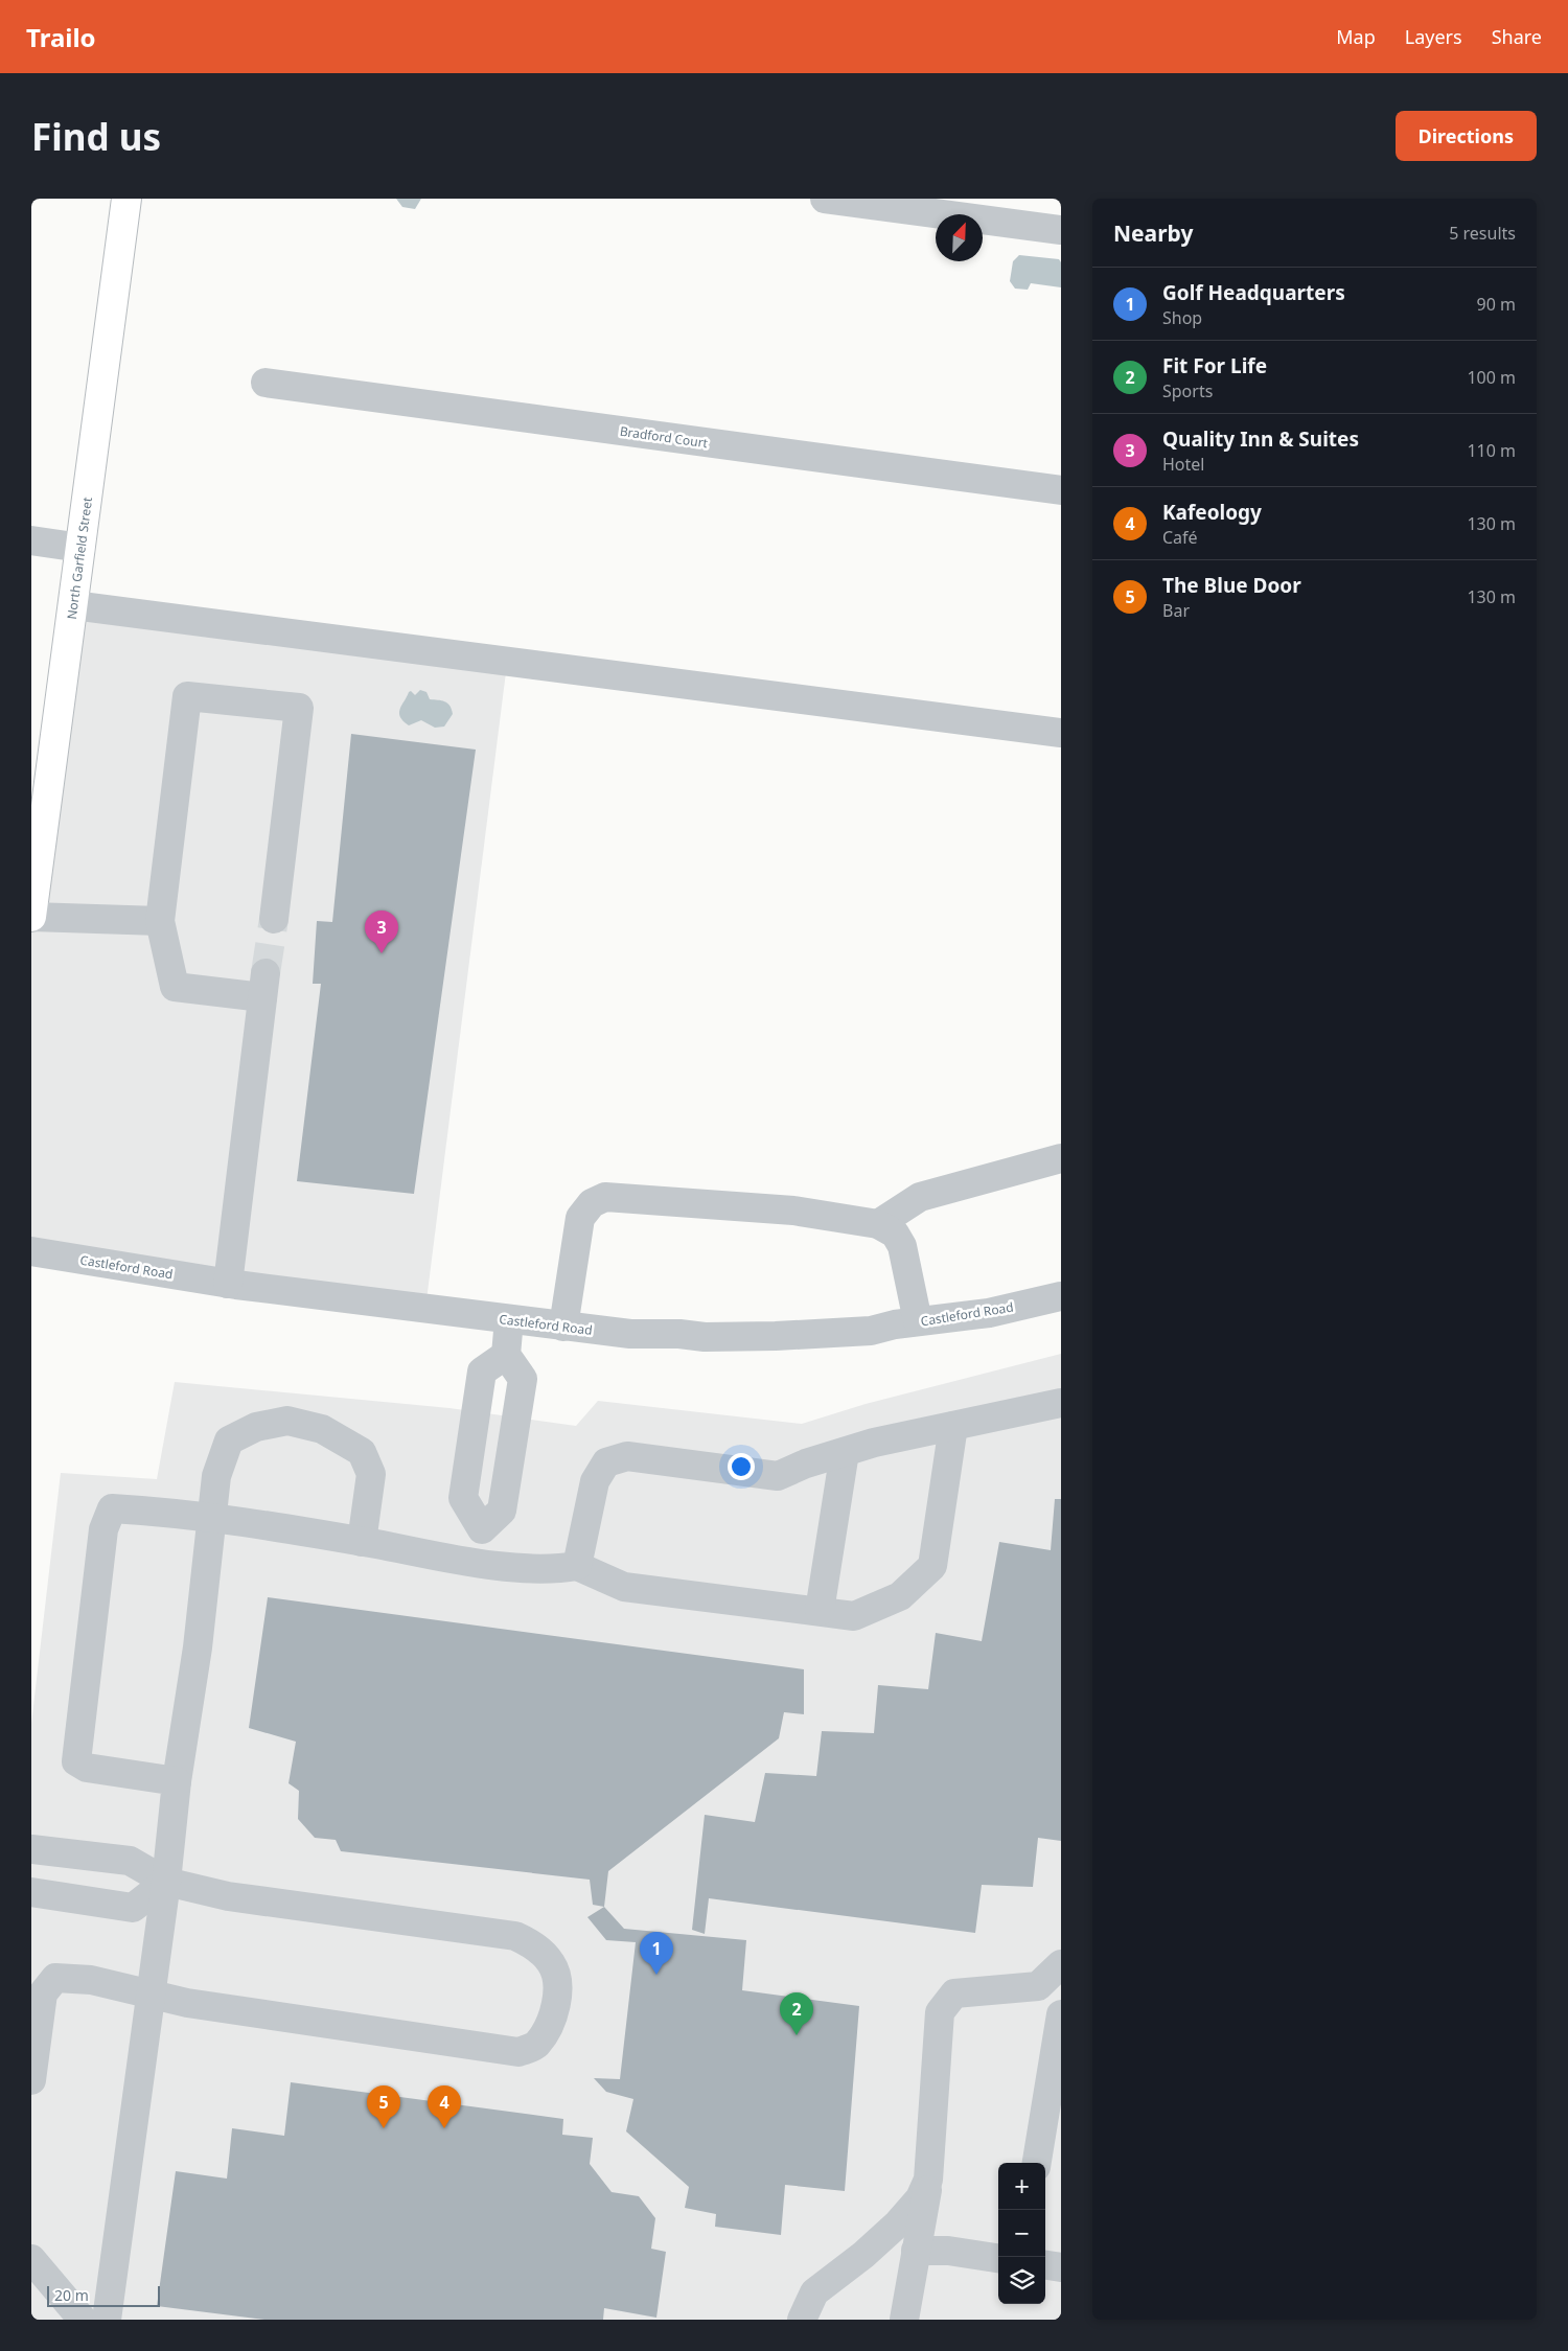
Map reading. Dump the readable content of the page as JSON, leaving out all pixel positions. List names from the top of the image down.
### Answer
{
  "streets": {
    "main road": ["North Garfield Street"],
    "street": ["Bradford Court", "Castleford Road"]
  },
  "scale_bar": "20 m",
  "north": "top right",
  "page": {
    "header": "Trailo",
    "nav": ["Map", "Layers", "Share"],
    "buttons": "Directions",
    "title": "Find us",
    "heading": ["Nearby", "5 results"],
    "list": [
      {
        "mark": "1",
        "name": "Golf Headquarters",
        "note": "Shop",
        "value": "90 m"
      },
      {
        "mark": "2",
        "name": "Fit For Life",
        "note": "Sports",
        "value": "100 m"
      },
      {
        "mark": "3",
        "name": "Quality Inn & Suites",
        "note": "Hotel",
        "value": "110 m"
      },
      {
        "mark": "4",
        "name": "Kafeology",
        "note": "Café",
        "value": "130 m"
      },
      {
        "mark": "5",
        "name": "The Blue Door",
        "note": "Bar",
        "value": "130 m"
      }
    ],
    "pins": [
      "3",
      "1",
      "2",
      "4",
      "5"
    ],
    "map_buttons": ["+", "−"],
    "scale": "20 m"
  }
}
